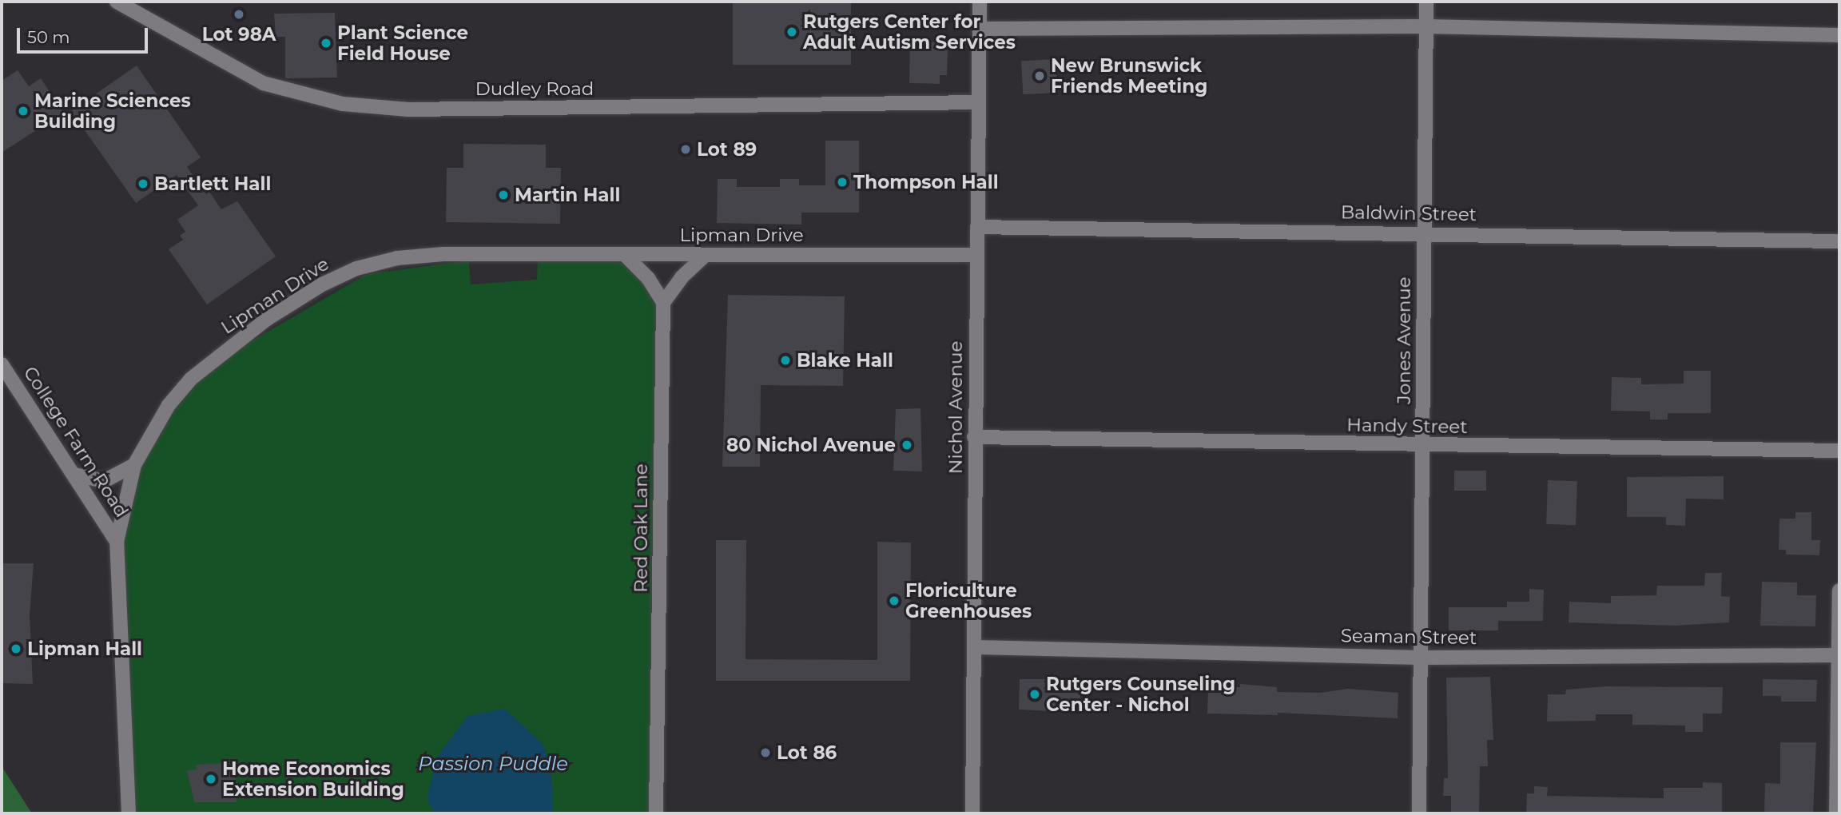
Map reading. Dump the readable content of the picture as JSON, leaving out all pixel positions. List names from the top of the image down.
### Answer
{
  "streets": {
    "street": [
      "Dudley Road",
      "Baldwin Street",
      "Lipman Drive",
      "Jones Avenue",
      "Nichol Avenue",
      "Handy Street",
      "College Farm Road",
      "Red Oak Lane",
      "Seaman Street"
    ]
  },
  "crossings": [
    ["Dudley Road", "Nichol Avenue"],
    ["Baldwin Street", "Jones Avenue"],
    ["Baldwin Street", "Nichol Avenue"],
    ["Lipman Drive", "Nichol Avenue"],
    ["Lipman Drive", "College Farm Road"],
    ["Jones Avenue", "Handy Street"],
    ["Jones Avenue", "Seaman Street"],
    ["Nichol Avenue", "Handy Street"],
    ["Nichol Avenue", "Seaman Street"]
  ],
  "water": ["Passion Puddle"],
  "places": [
    "Lot 98A",
    "Rutgers Center for Adult Autism Services",
    "Plant Science Field House",
    "New Brunswick Friends Meeting",
    "Marine Sciences Building",
    "Lot 89",
    "Thompson Hall",
    "Bartlett Hall",
    "Martin Hall",
    "Blake Hall",
    "80 Nichol Avenue",
    "Floriculture Greenhouses",
    "Lipman Hall",
    "Rutgers Counseling Center - Nichol",
    "Lot 86",
    "Home Economics Extension Building"
  ],
  "scale_bar": "50 m"
}
